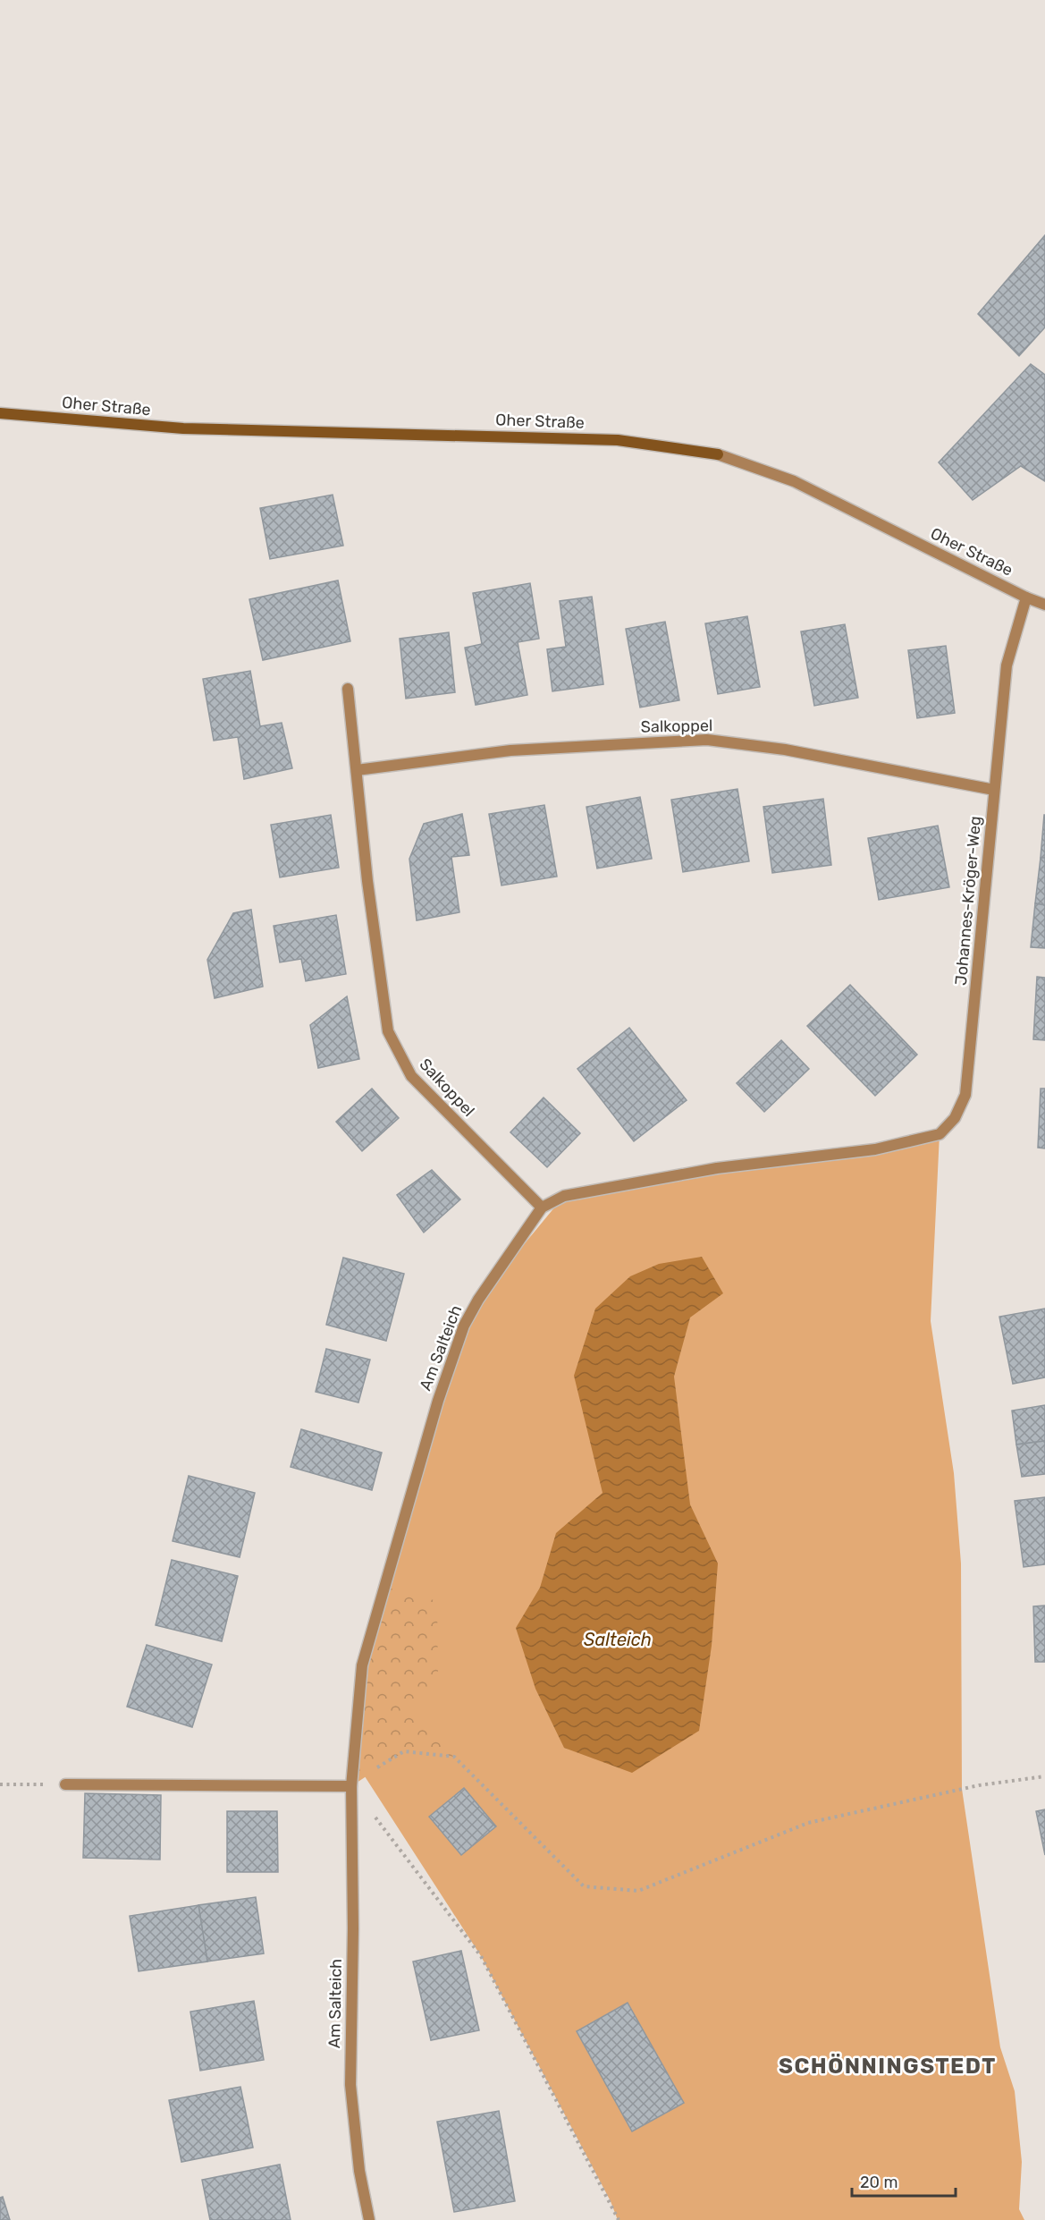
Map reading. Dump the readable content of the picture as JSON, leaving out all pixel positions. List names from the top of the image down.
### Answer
{
  "streets": {
    "street": [
      "Oher Straße",
      "Salkoppel",
      "Johannes-Kröger-Weg",
      "Am Salteich"
    ]
  },
  "crossings": [
    ["Oher Straße", "Johannes-Kröger-Weg"],
    ["Salkoppel", "Johannes-Kröger-Weg"],
    ["Salkoppel", "Am Salteich"],
    ["Johannes-Kröger-Weg", "Am Salteich"]
  ],
  "districts": ["SCHÖNNINGSTEDT"],
  "water": ["Salteich"],
  "scale_bar": "20 m"
}
